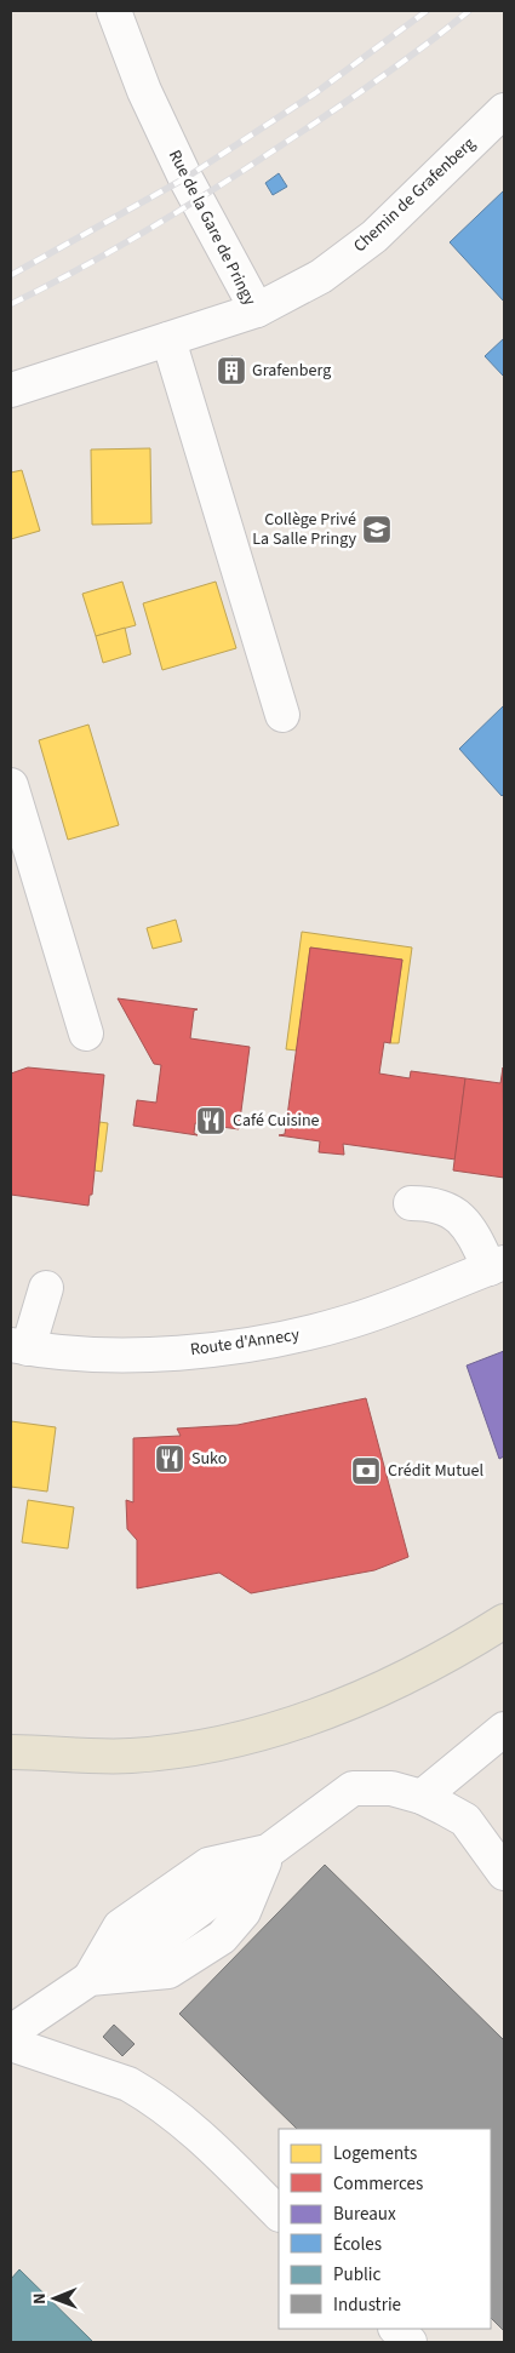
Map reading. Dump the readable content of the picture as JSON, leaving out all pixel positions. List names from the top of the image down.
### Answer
{
  "streets": {
    "street": ["Chemin de Grafenberg", "Rue de la Gare de Pringy", "Route d'Annecy"]
  },
  "crossings": [
    ["Chemin de Grafenberg", "Rue de la Gare de Pringy"]
  ],
  "places": {
    "building": ["Grafenberg"],
    "school or university": ["Collège Privé La Salle Pringy"],
    "restaurant": ["Café Cuisine", "Suko"],
    "bank": ["Crédit Mutuel"]
  },
  "legend": [
    "Logements",
    "Commerces",
    "Bureaux",
    "Écoles",
    "Public",
    "Industrie"
  ],
  "north": "left"
}
